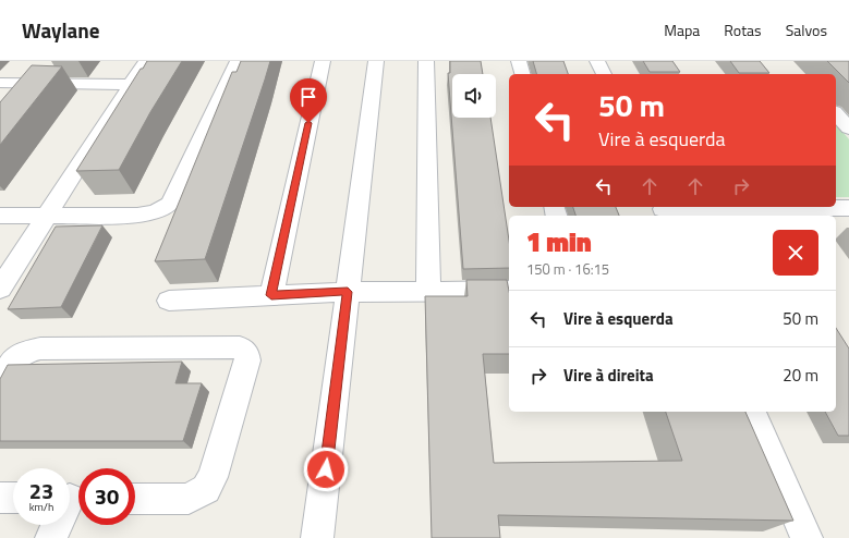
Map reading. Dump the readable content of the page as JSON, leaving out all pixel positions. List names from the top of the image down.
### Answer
{
  "page": {
    "header": "Waylane",
    "nav": ["Mapa", "Rotas", "Salvos"],
    "turn": ["50 m", "Vire à esquerda"],
    "heading": ["1 min", "150 m · 16:15"],
    "list": [
      {
        "name": "Vire à esquerda",
        "value": "50 m"
      },
      {
        "name": "Vire à direita",
        "value": "20 m"
      }
    ],
    "speed": "23 km/h",
    "limit": "30"
  }
}
